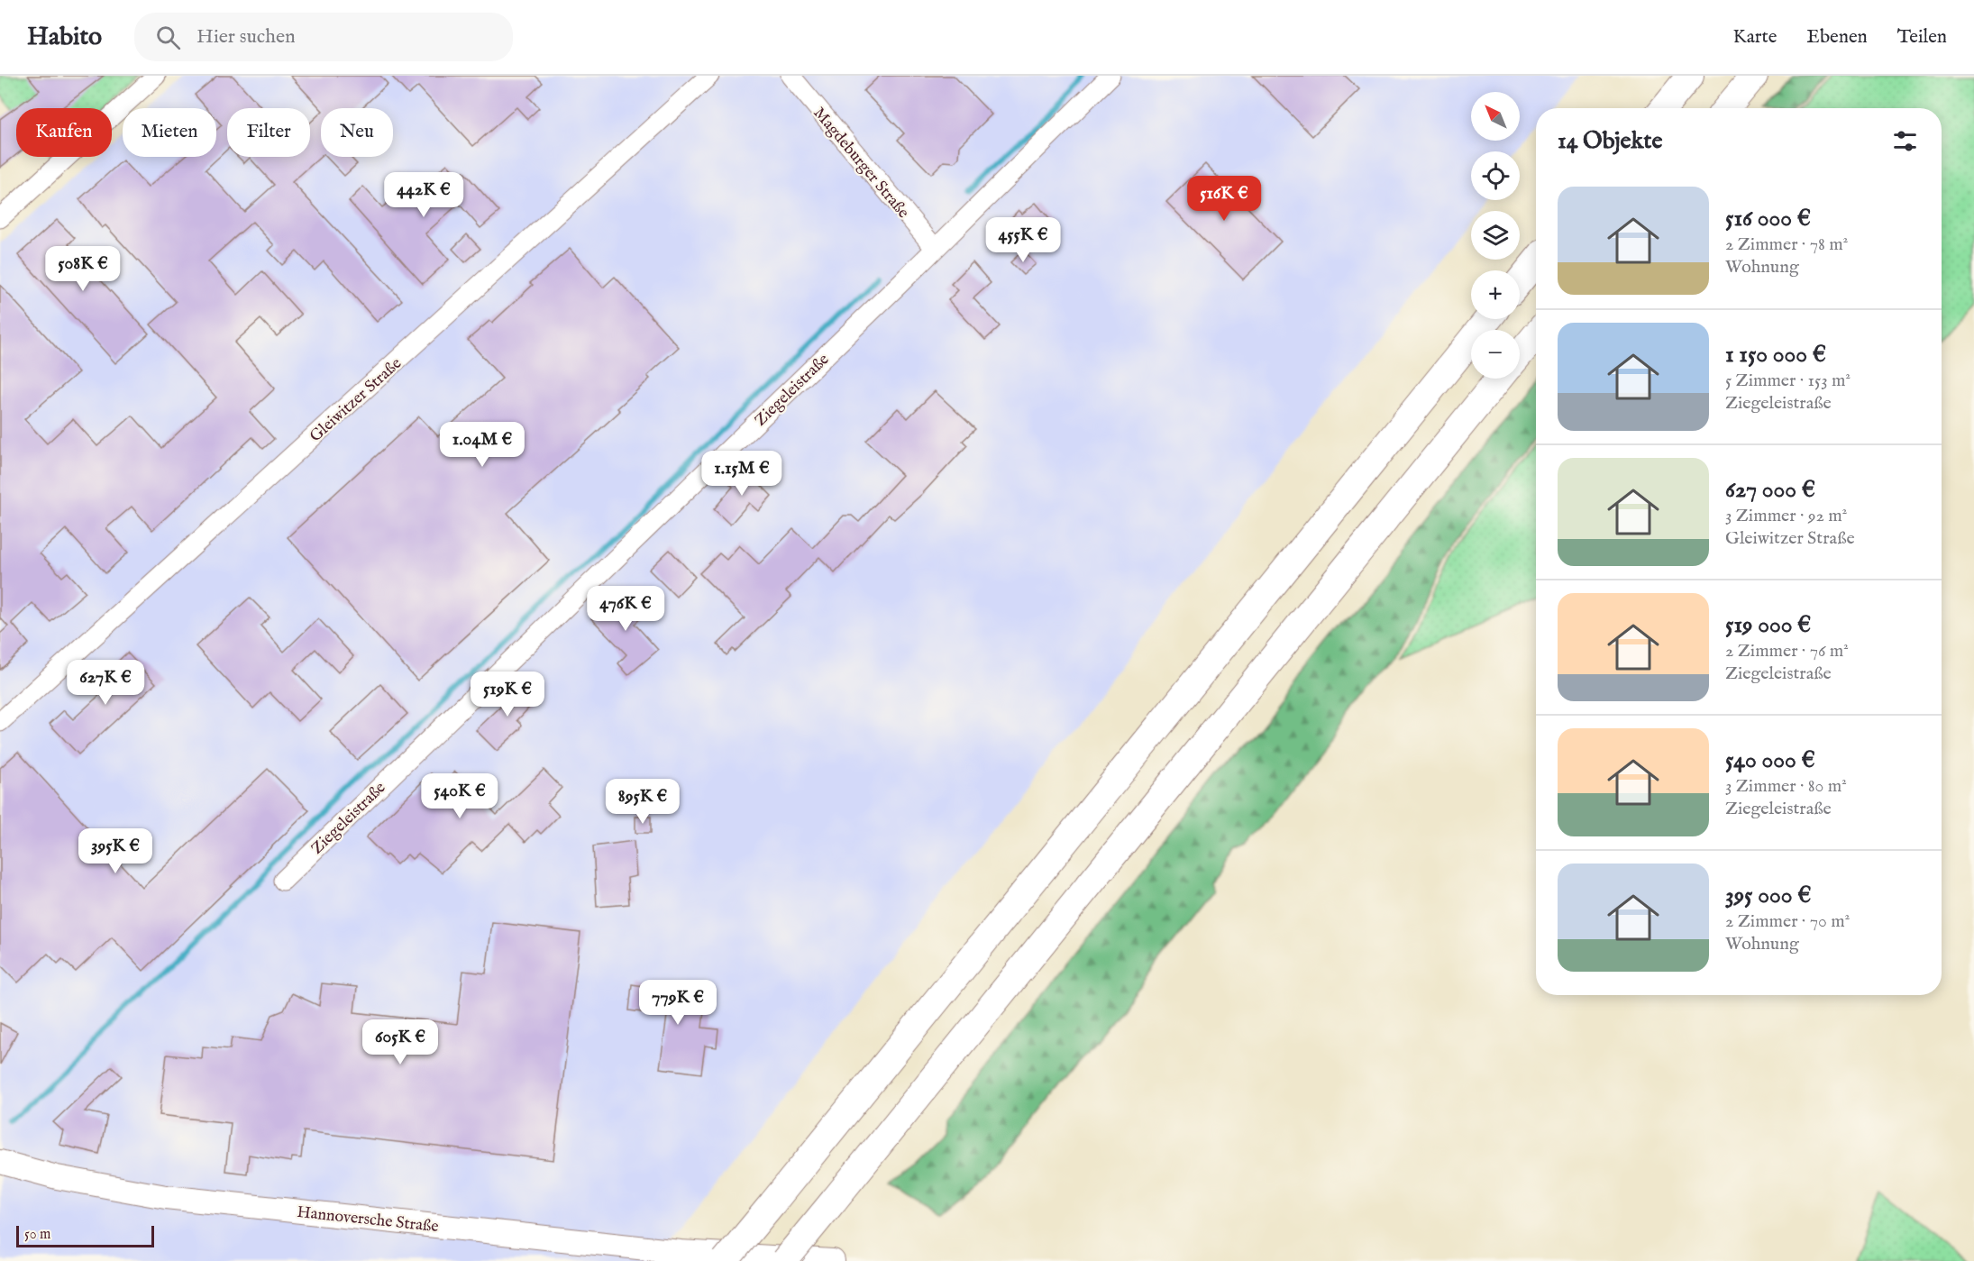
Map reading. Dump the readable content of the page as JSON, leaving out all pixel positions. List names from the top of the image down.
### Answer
{
  "streets": {
    "main road": ["Hannoversche Straße"],
    "street": ["Magdeburger Straße", "Ziegeleistraße", "Gleiwitzer Straße"]
  },
  "crossings": [
    ["Magdeburger Straße", "Ziegeleistraße"]
  ],
  "scale_bar": "50 m",
  "north": "top left",
  "page": {
    "header": "Habito",
    "search": "Hier suchen",
    "nav": ["Karte", "Ebenen", "Teilen"],
    "map_buttons": ["+", "−"],
    "chip": [
      "Kaufen",
      "Mieten",
      "Filter",
      "Neu"
    ],
    "heading": "14 Objekte",
    "price": [
      "442K €",
      "516K €",
      "455K €",
      "508K €",
      "1.04M €",
      "1.15M €",
      "476K €",
      "627K €",
      "519K €",
      "540K €",
      "895K €",
      "395K €",
      "779K €",
      "605K €"
    ],
    "list": [
      {
        "name": "516 000 €",
        "note": "2 Zimmer · 78 m² · Wohnung"
      },
      {
        "name": "1 150 000 €",
        "note": "5 Zimmer · 153 m² · Ziegeleistraße"
      },
      {
        "name": "627 000 €",
        "note": "3 Zimmer · 92 m² · Gleiwitzer Straße"
      },
      {
        "name": "519 000 €",
        "note": "2 Zimmer · 76 m² · Ziegeleistraße"
      },
      {
        "name": "540 000 €",
        "note": "3 Zimmer · 80 m² · Ziegeleistraße"
      },
      {
        "name": "395 000 €",
        "note": "2 Zimmer · 70 m² · Wohnung"
      }
    ],
    "scale": "50 m"
  }
}
